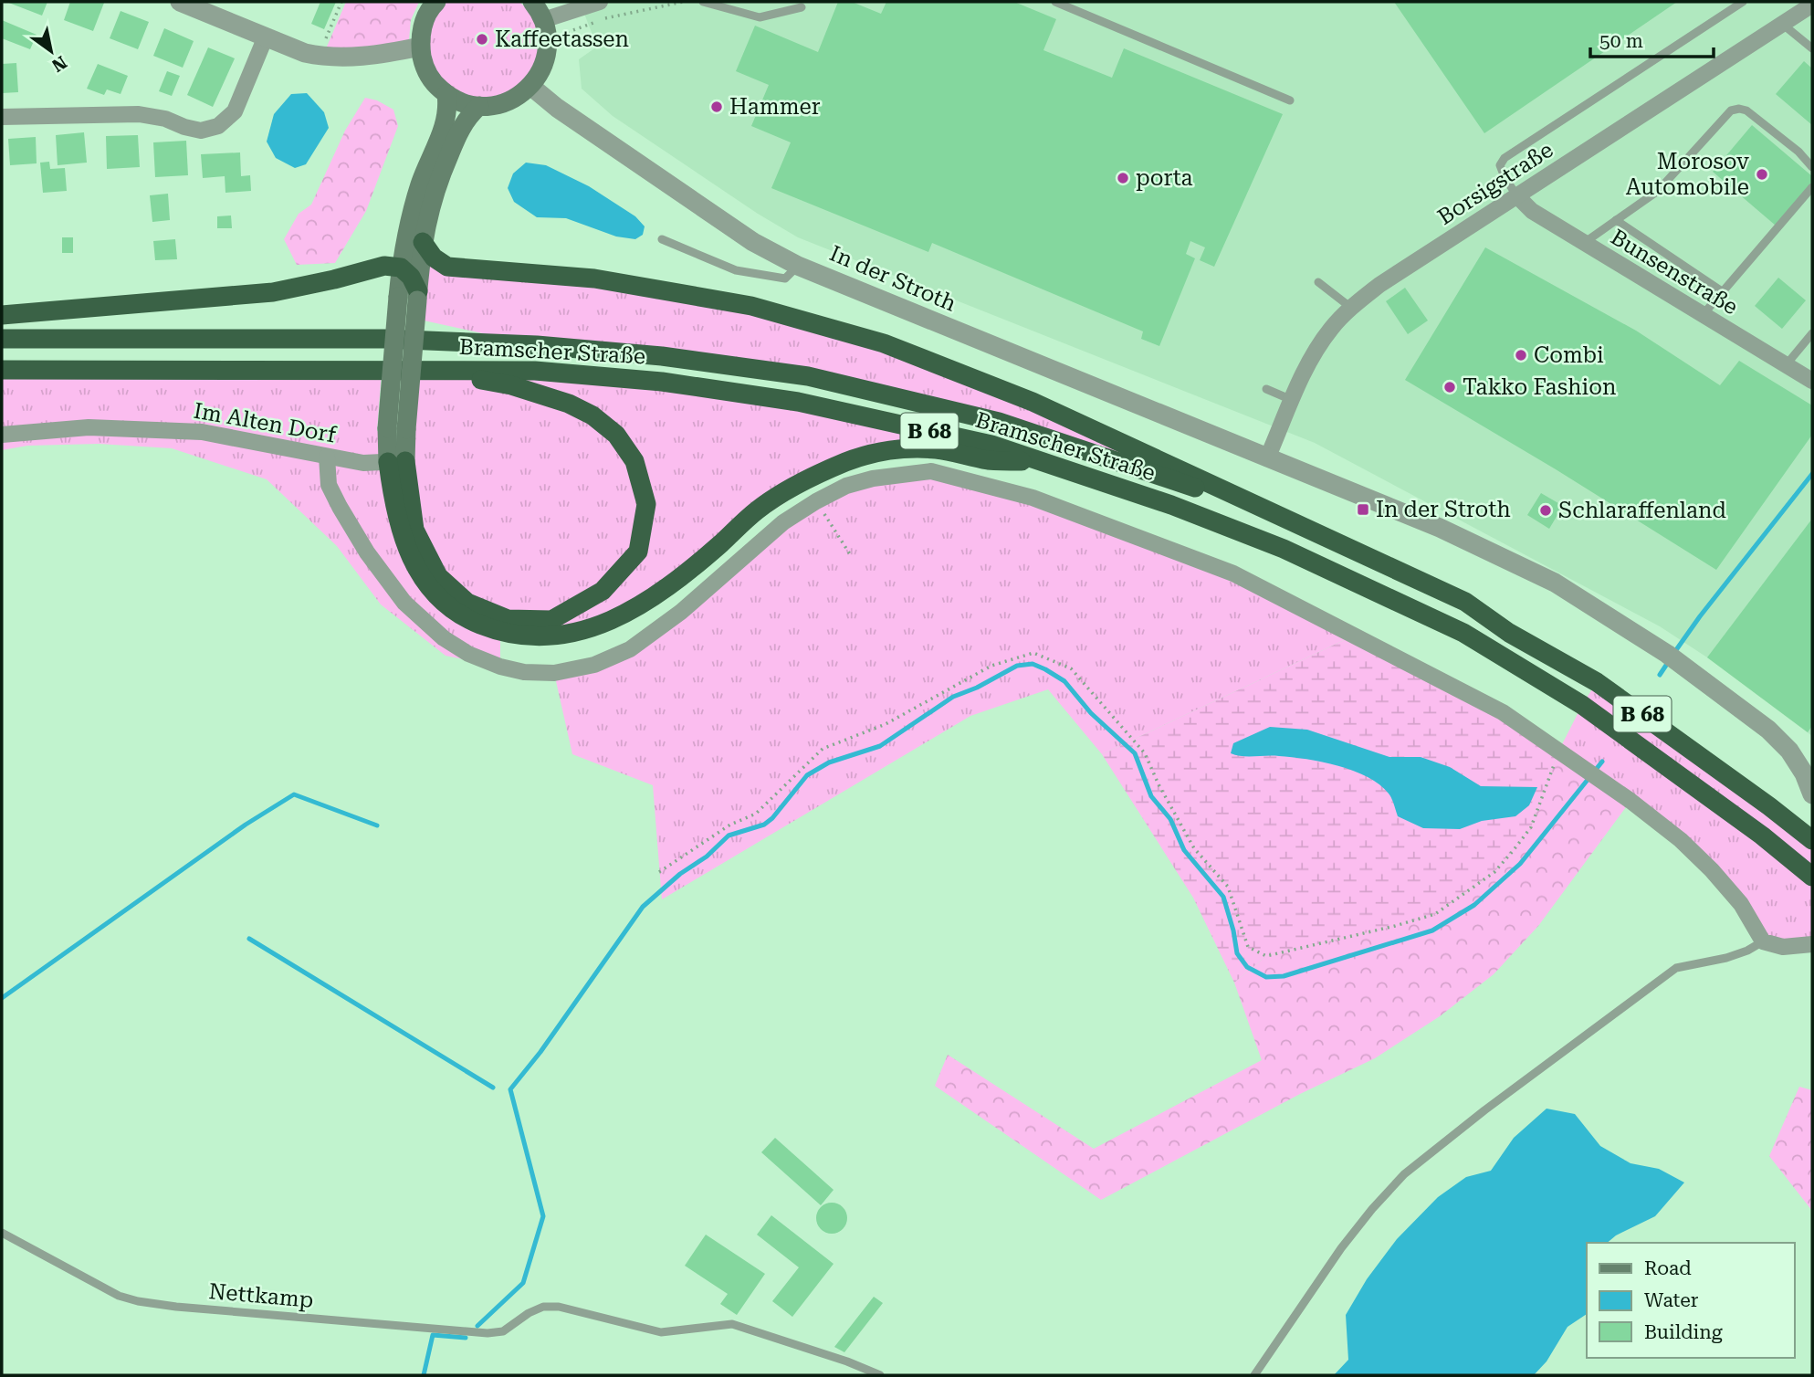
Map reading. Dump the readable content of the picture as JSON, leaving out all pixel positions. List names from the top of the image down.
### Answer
{
  "streets": {
    "highway": ["Bramscher Straße", "B 68"],
    "street": [
      "Borsigstraße",
      "Bunsenstraße",
      "In der Stroth",
      "Im Alten Dorf"
    ],
    "lane": ["Nettkamp"]
  },
  "crossings": [
    ["Borsigstraße", "Bunsenstraße"],
    ["Borsigstraße", "In der Stroth"]
  ],
  "places": {
    "other": [
      "Kaffeetassen",
      "Hammer",
      "Morosov Automobile",
      "porta",
      "Combi",
      "Takko Fashion",
      "Schlaraffenland"
    ],
    "transit": ["In der Stroth"]
  },
  "legend": ["Road", "Water", "Building"],
  "scale_bar": "50 m",
  "north": "bottom right"
}
